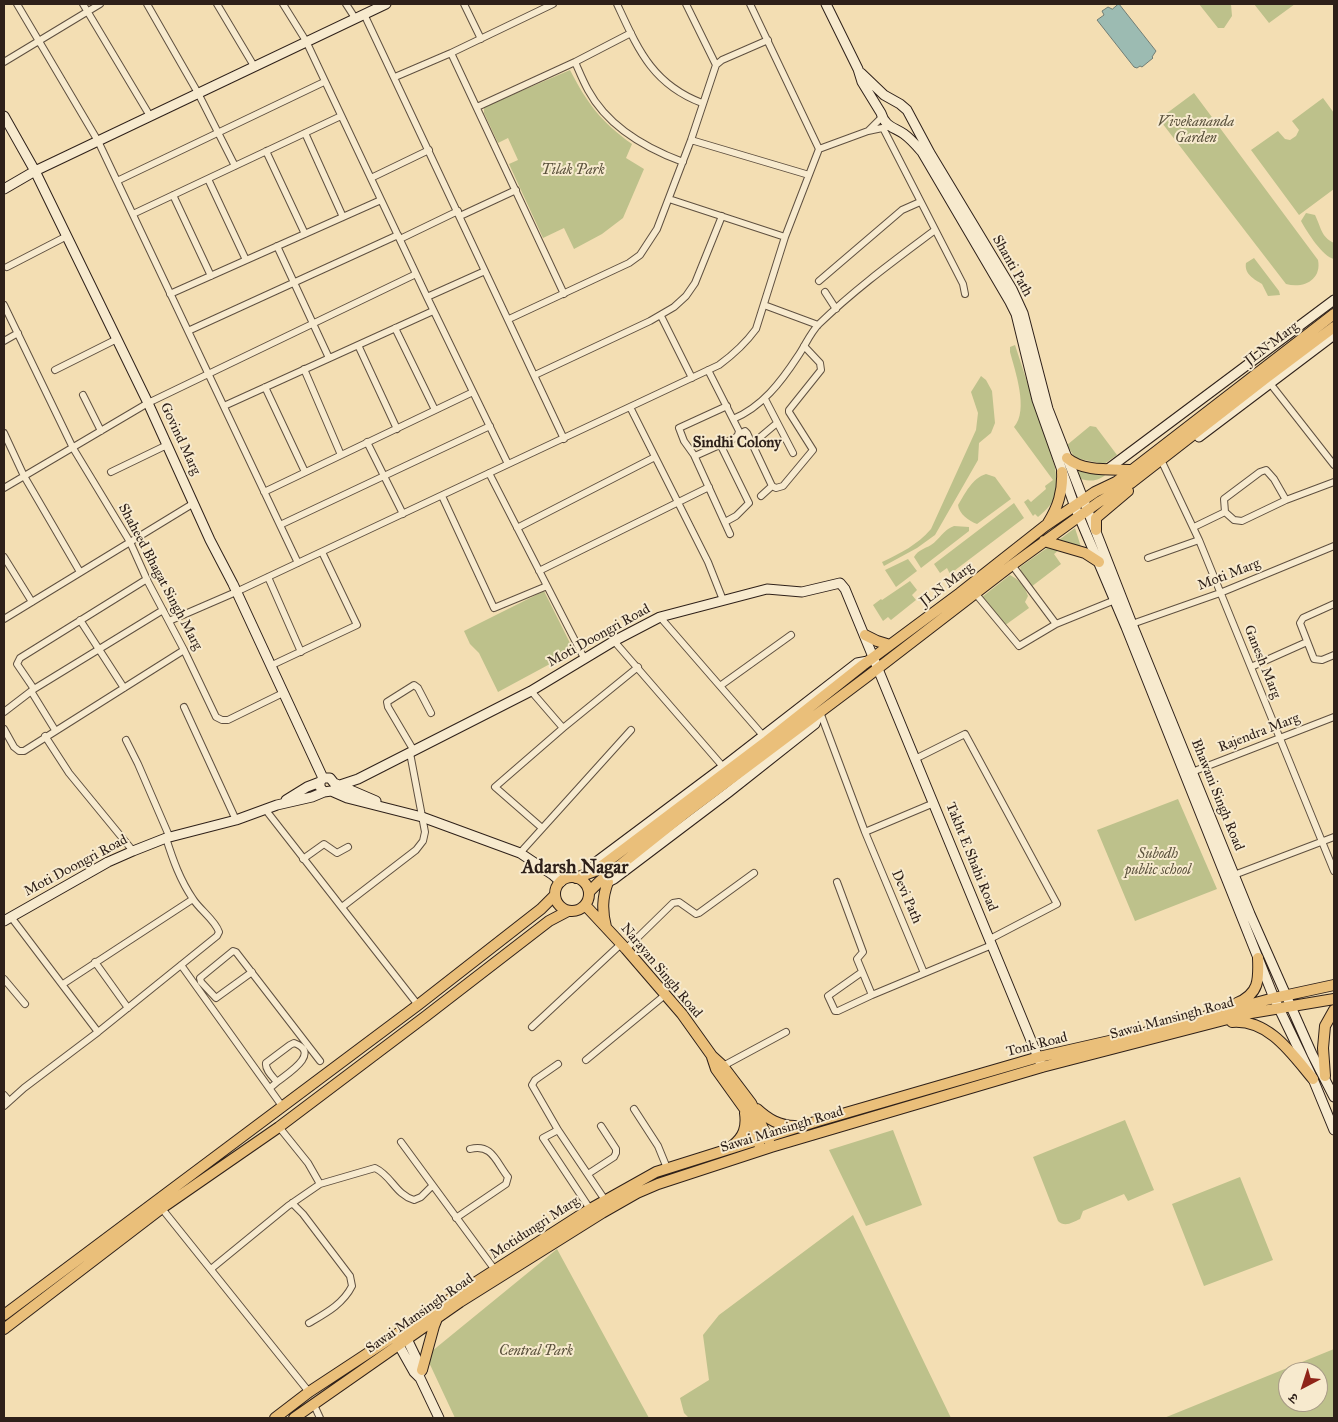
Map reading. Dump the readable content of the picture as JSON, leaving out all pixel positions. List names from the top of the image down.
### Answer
{
  "streets": {
    "main road": [
      "JLN Marg",
      "Narayan Singh Road",
      "Sawai Mansingh Road",
      "Tonk Road",
      "Motidungri Marg"
    ],
    "street": [
      "Shanti Path",
      "Govind Marg",
      "Moti Marg",
      "Shaheed Bhagat Singh Marg",
      "Moti Doongri Road",
      "Ganesh Marg",
      "Rajendra Marg",
      "Bhawani Singh Road",
      "Takht E Shahi Road",
      "Devi Path"
    ]
  },
  "crossings": [
    ["Shanti Path", "JLN Marg"],
    ["Shanti Path", "Bhawani Singh Road"],
    ["JLN Marg", "Moti Doongri Road"],
    ["JLN Marg", "Ganesh Marg"],
    ["JLN Marg", "Bhawani Singh Road"],
    ["JLN Marg", "Takht E Shahi Road"],
    ["JLN Marg", "Devi Path"],
    ["JLN Marg", "Narayan Singh Road"],
    ["Govind Marg", "Shaheed Bhagat Singh Marg"],
    ["Govind Marg", "Moti Doongri Road"],
    ["Moti Marg", "Ganesh Marg"],
    ["Moti Marg", "Bhawani Singh Road"],
    ["Moti Doongri Road", "Takht E Shahi Road"],
    ["Ganesh Marg", "Rajendra Marg"],
    ["Rajendra Marg", "Bhawani Singh Road"],
    ["Bhawani Singh Road", "Sawai Mansingh Road"],
    ["Takht E Shahi Road", "Sawai Mansingh Road"],
    ["Takht E Shahi Road", "Tonk Road"],
    ["Sawai Mansingh Road", "Tonk Road"],
    ["Sawai Mansingh Road", "Motidungri Marg"],
    ["Tonk Road", "Motidungri Marg"]
  ],
  "districts": ["Sindhi Colony", "Adarsh Nagar"],
  "parks": [
    "Vivekananda Garden",
    "Tilak Park",
    "Subodh public school",
    "Central Park"
  ],
  "north": "bottom left"
}
